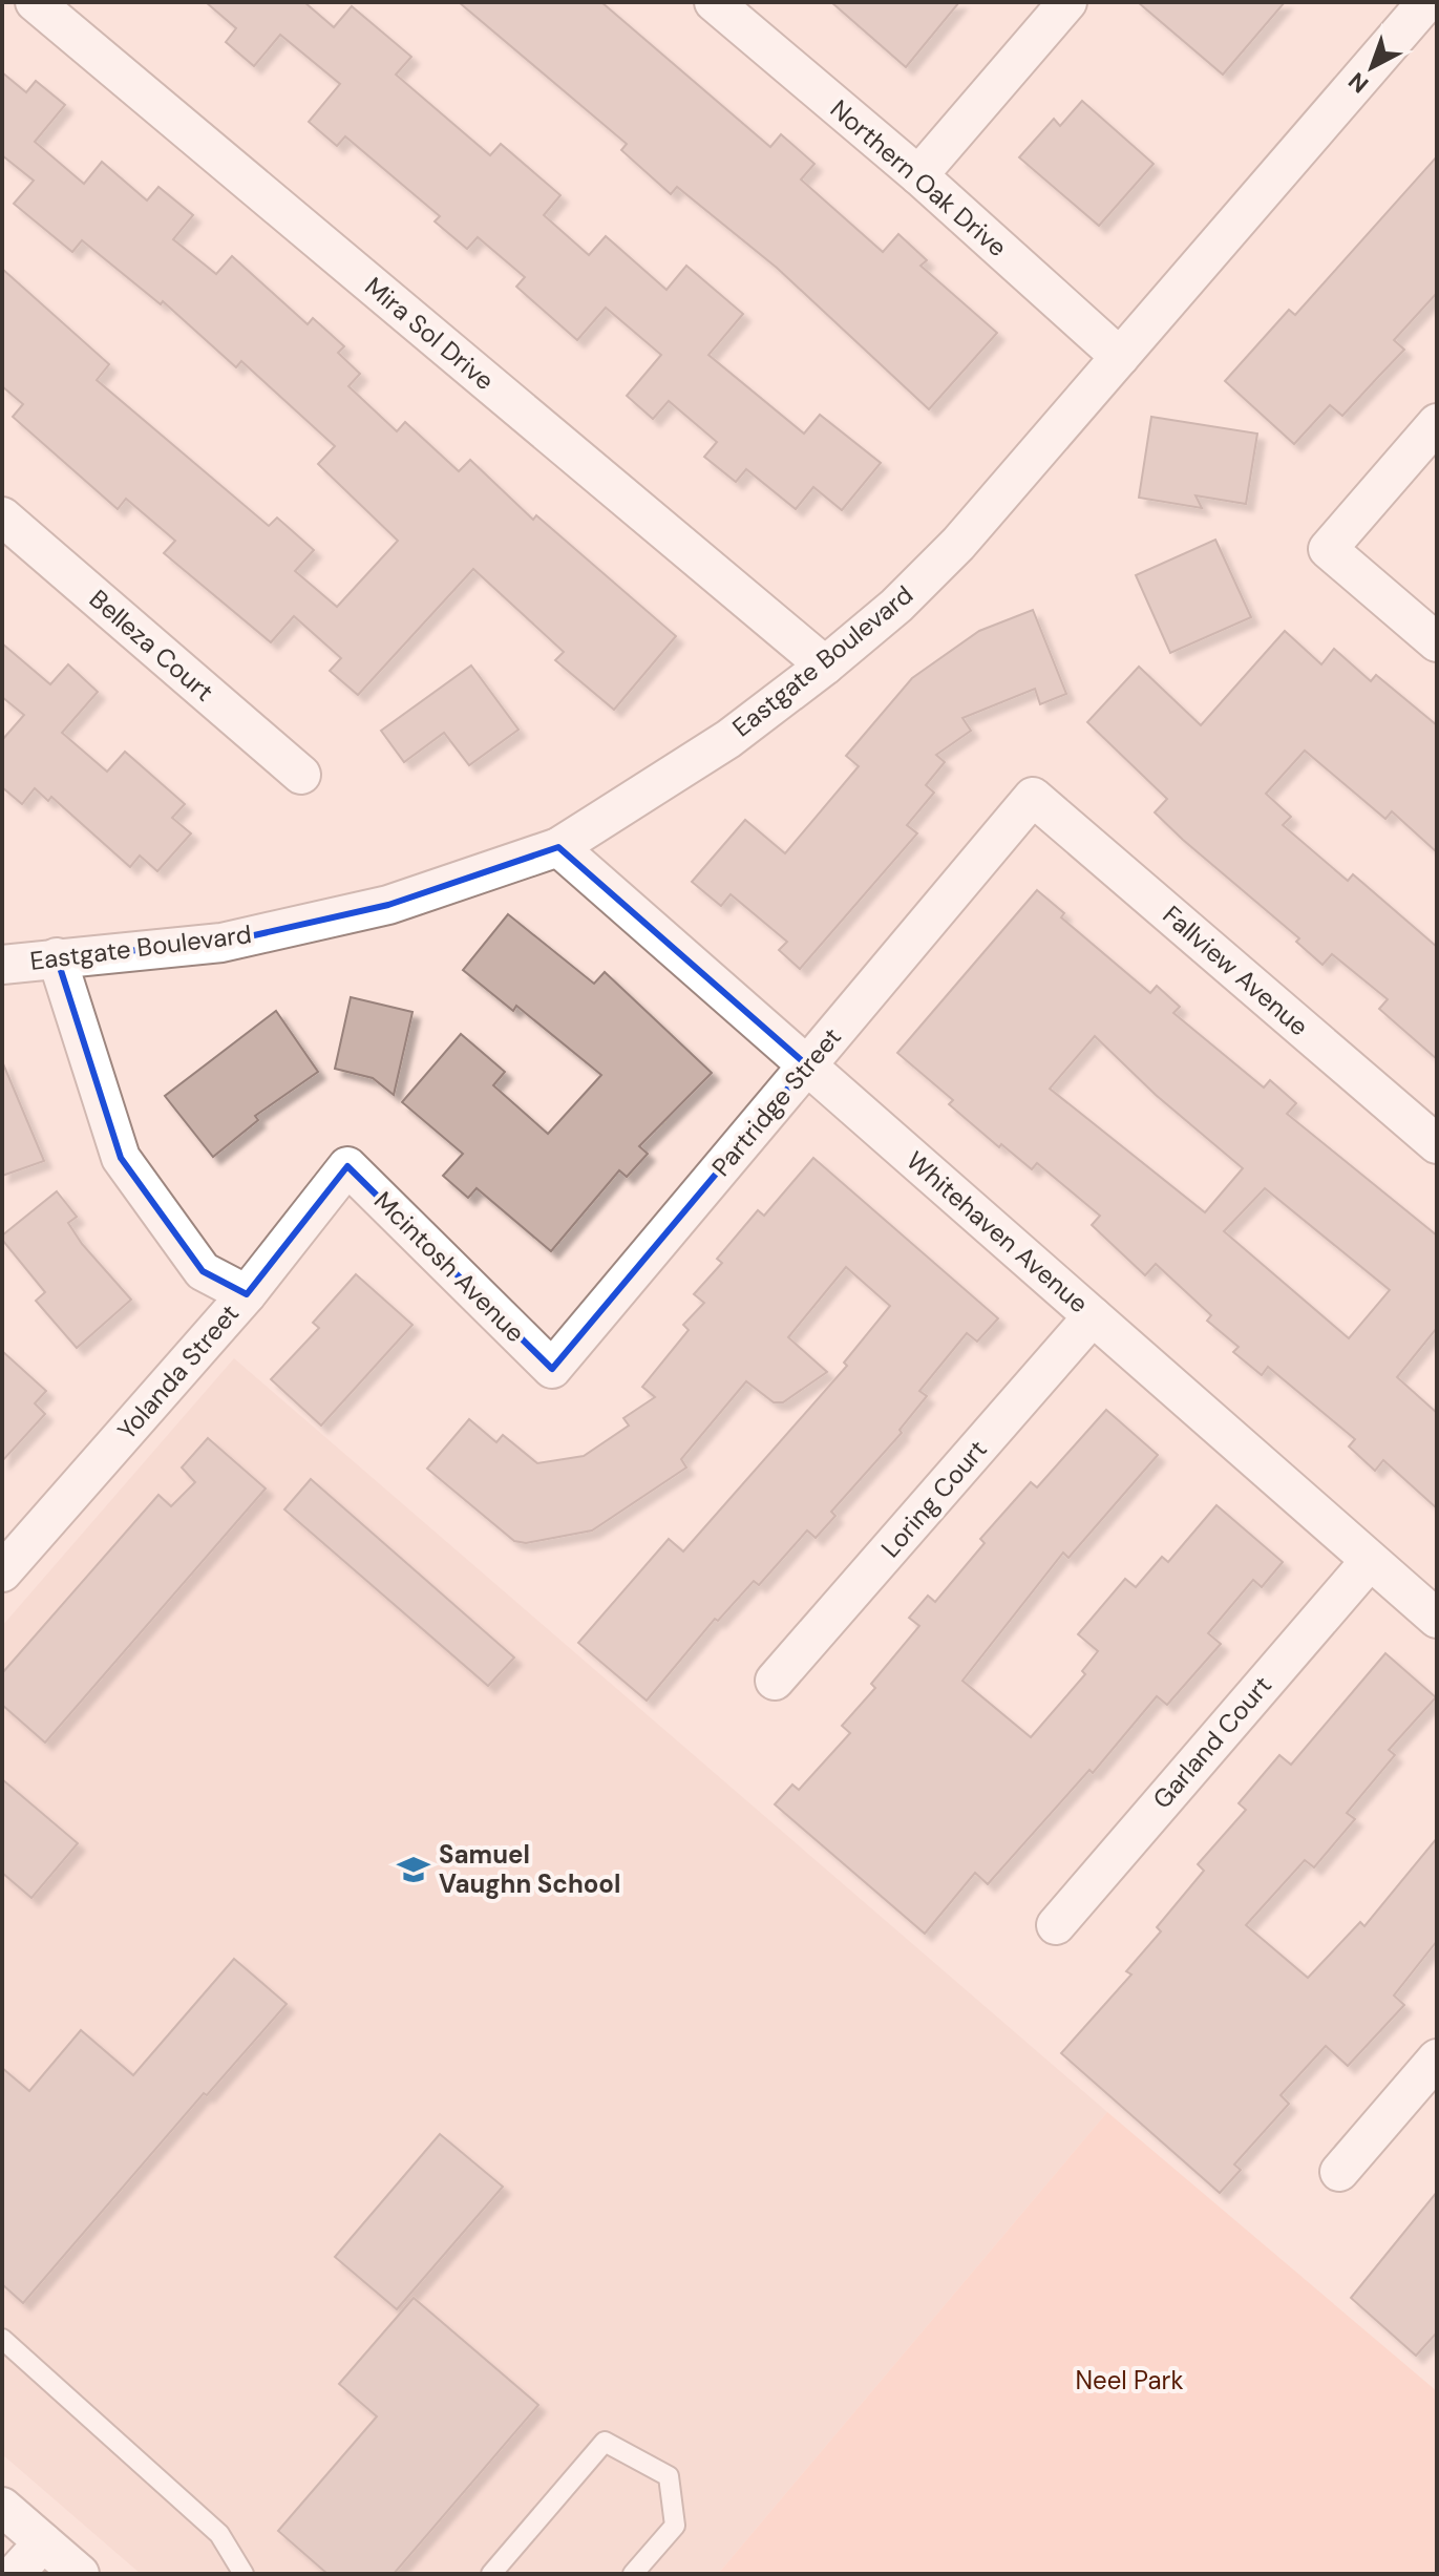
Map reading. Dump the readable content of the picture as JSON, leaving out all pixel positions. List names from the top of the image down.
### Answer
{
  "streets": {
    "street": [
      "Northern Oak Drive",
      "Mira Sol Drive",
      "Belleza Court",
      "Eastgate Boulevard",
      "Fallview Avenue",
      "Partridge Street",
      "Whitehaven Avenue",
      "Mcintosh Avenue",
      "Yolanda Street",
      "Loring Court",
      "Garland Court"
    ]
  },
  "crossings": [
    ["Northern Oak Drive", "Eastgate Boulevard"],
    ["Mira Sol Drive", "Eastgate Boulevard"],
    ["Eastgate Boulevard", "Whitehaven Avenue"],
    ["Fallview Avenue", "Partridge Street"],
    ["Partridge Street", "Whitehaven Avenue"],
    ["Partridge Street", "Mcintosh Avenue"],
    ["Whitehaven Avenue", "Loring Court"],
    ["Whitehaven Avenue", "Garland Court"],
    ["Mcintosh Avenue", "Yolanda Street"]
  ],
  "parks": ["Neel Park"],
  "places": {
    "school or university": ["Samuel Vaughn School"]
  },
  "north": "bottom left"
}
